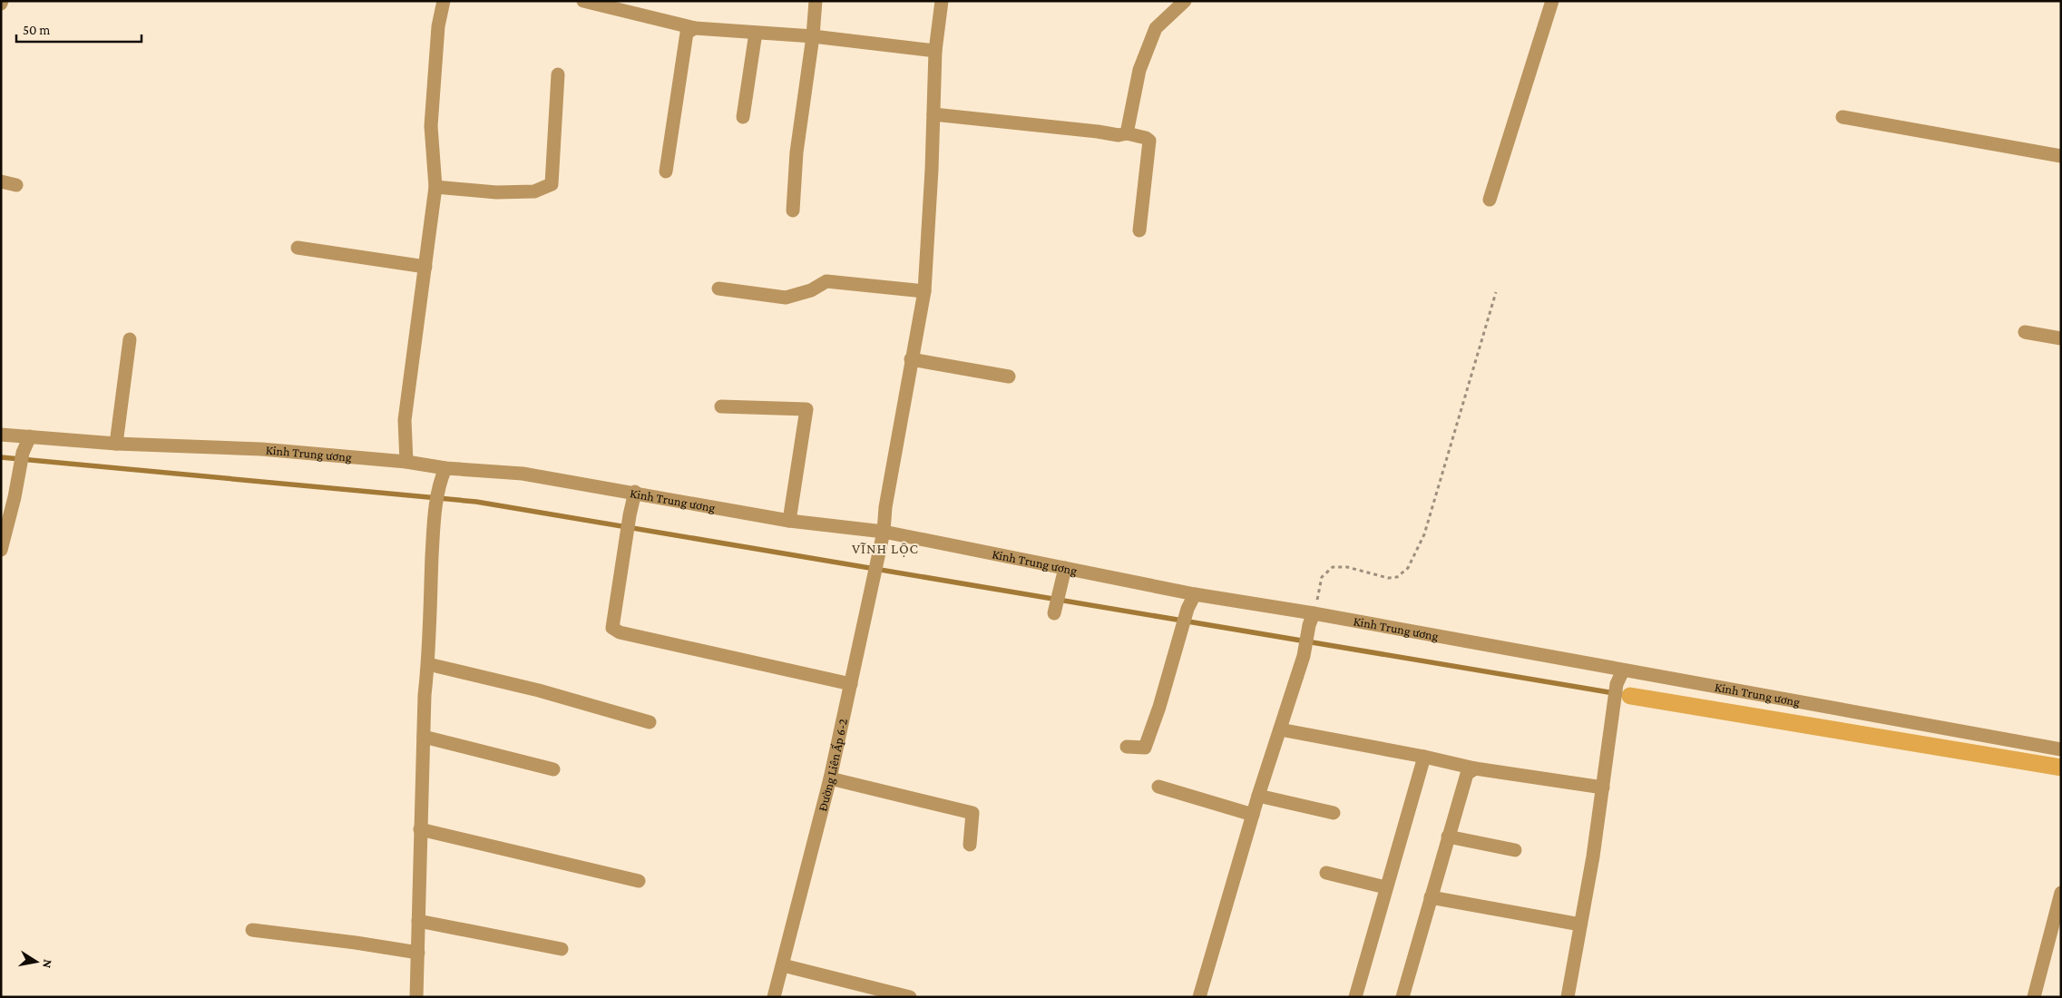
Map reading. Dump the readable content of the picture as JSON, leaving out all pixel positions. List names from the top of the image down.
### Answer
{
  "streets": {
    "street": ["Kinh Trung ương", "Đường Liên Ấp 6-2"]
  },
  "crossings": [
    ["Kinh Trung ương", "Đường Liên Ấp 6-2"]
  ],
  "districts": ["VĨNH LỘC"],
  "scale_bar": "50 m",
  "north": "right"
}
